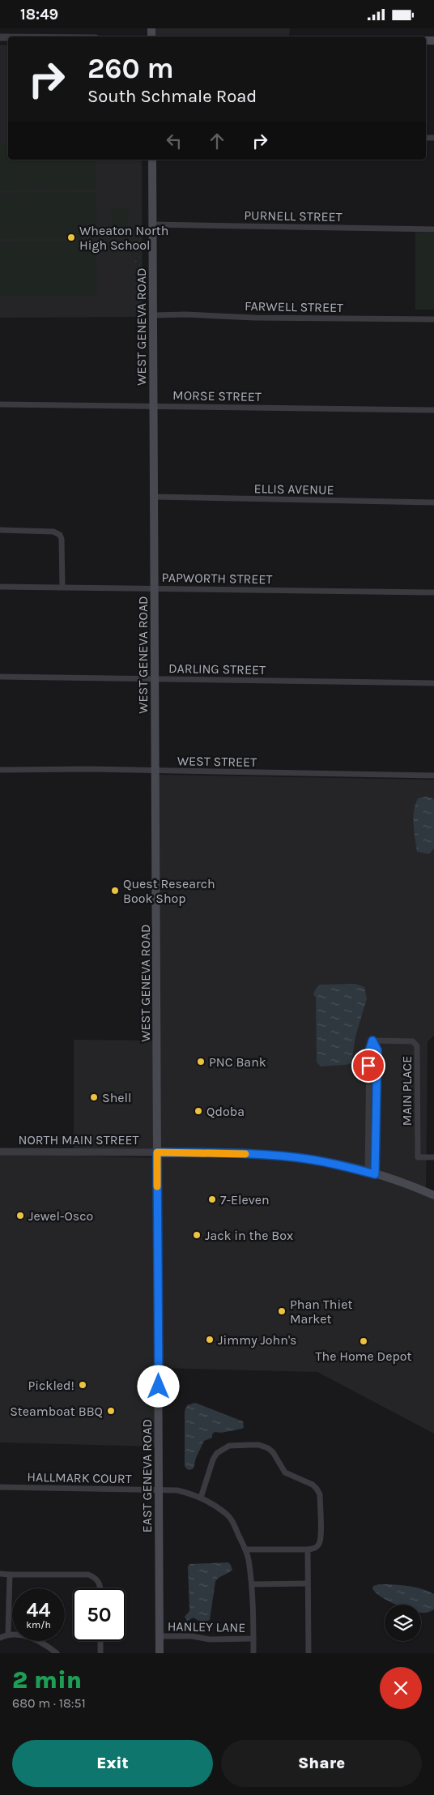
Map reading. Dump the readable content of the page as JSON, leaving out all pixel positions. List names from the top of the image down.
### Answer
{
  "streets": {
    "main road": ["WEST GENEVA ROAD", "EAST GENEVA ROAD"],
    "street": [
      "PURNELL STREET",
      "FARWELL STREET",
      "MORSE STREET",
      "ELLIS AVENUE",
      "PAPWORTH STREET",
      "DARLING STREET",
      "WEST STREET",
      "MAIN PLACE",
      "NORTH MAIN STREET",
      "HALLMARK COURT",
      "HANLEY LANE"
    ]
  },
  "crossings": [
    ["PURNELL STREET", "WEST GENEVA ROAD"],
    ["FARWELL STREET", "WEST GENEVA ROAD"],
    ["WEST GENEVA ROAD", "MORSE STREET"],
    ["WEST GENEVA ROAD", "ELLIS AVENUE"],
    ["WEST GENEVA ROAD", "PAPWORTH STREET"],
    ["WEST GENEVA ROAD", "DARLING STREET"],
    ["WEST GENEVA ROAD", "WEST STREET"],
    ["WEST GENEVA ROAD", "NORTH MAIN STREET"],
    ["WEST GENEVA ROAD", "EAST GENEVA ROAD"],
    ["NORTH MAIN STREET", "EAST GENEVA ROAD"],
    ["EAST GENEVA ROAD", "HALLMARK COURT"],
    ["EAST GENEVA ROAD", "HANLEY LANE"],
    ["HALLMARK COURT", "HANLEY LANE"]
  ],
  "places": [
    "Wheaton North High School",
    "Quest Research Book Shop",
    "PNC Bank",
    "Shell",
    "Qdoba",
    "7-Eleven",
    "Jewel-Osco",
    "Jack in the Box",
    "Phan Thiet Market",
    "Jimmy John's",
    "The Home Depot",
    "Pickled!",
    "Steamboat BBQ"
  ],
  "page": {
    "status": "18:49",
    "turn": ["260 m", "South Schmale Road"],
    "speed": "44 km/h",
    "limit": "50",
    "heading": ["2 min", "680 m · 18:51"],
    "buttons": ["Exit", "Share"]
  }
}
